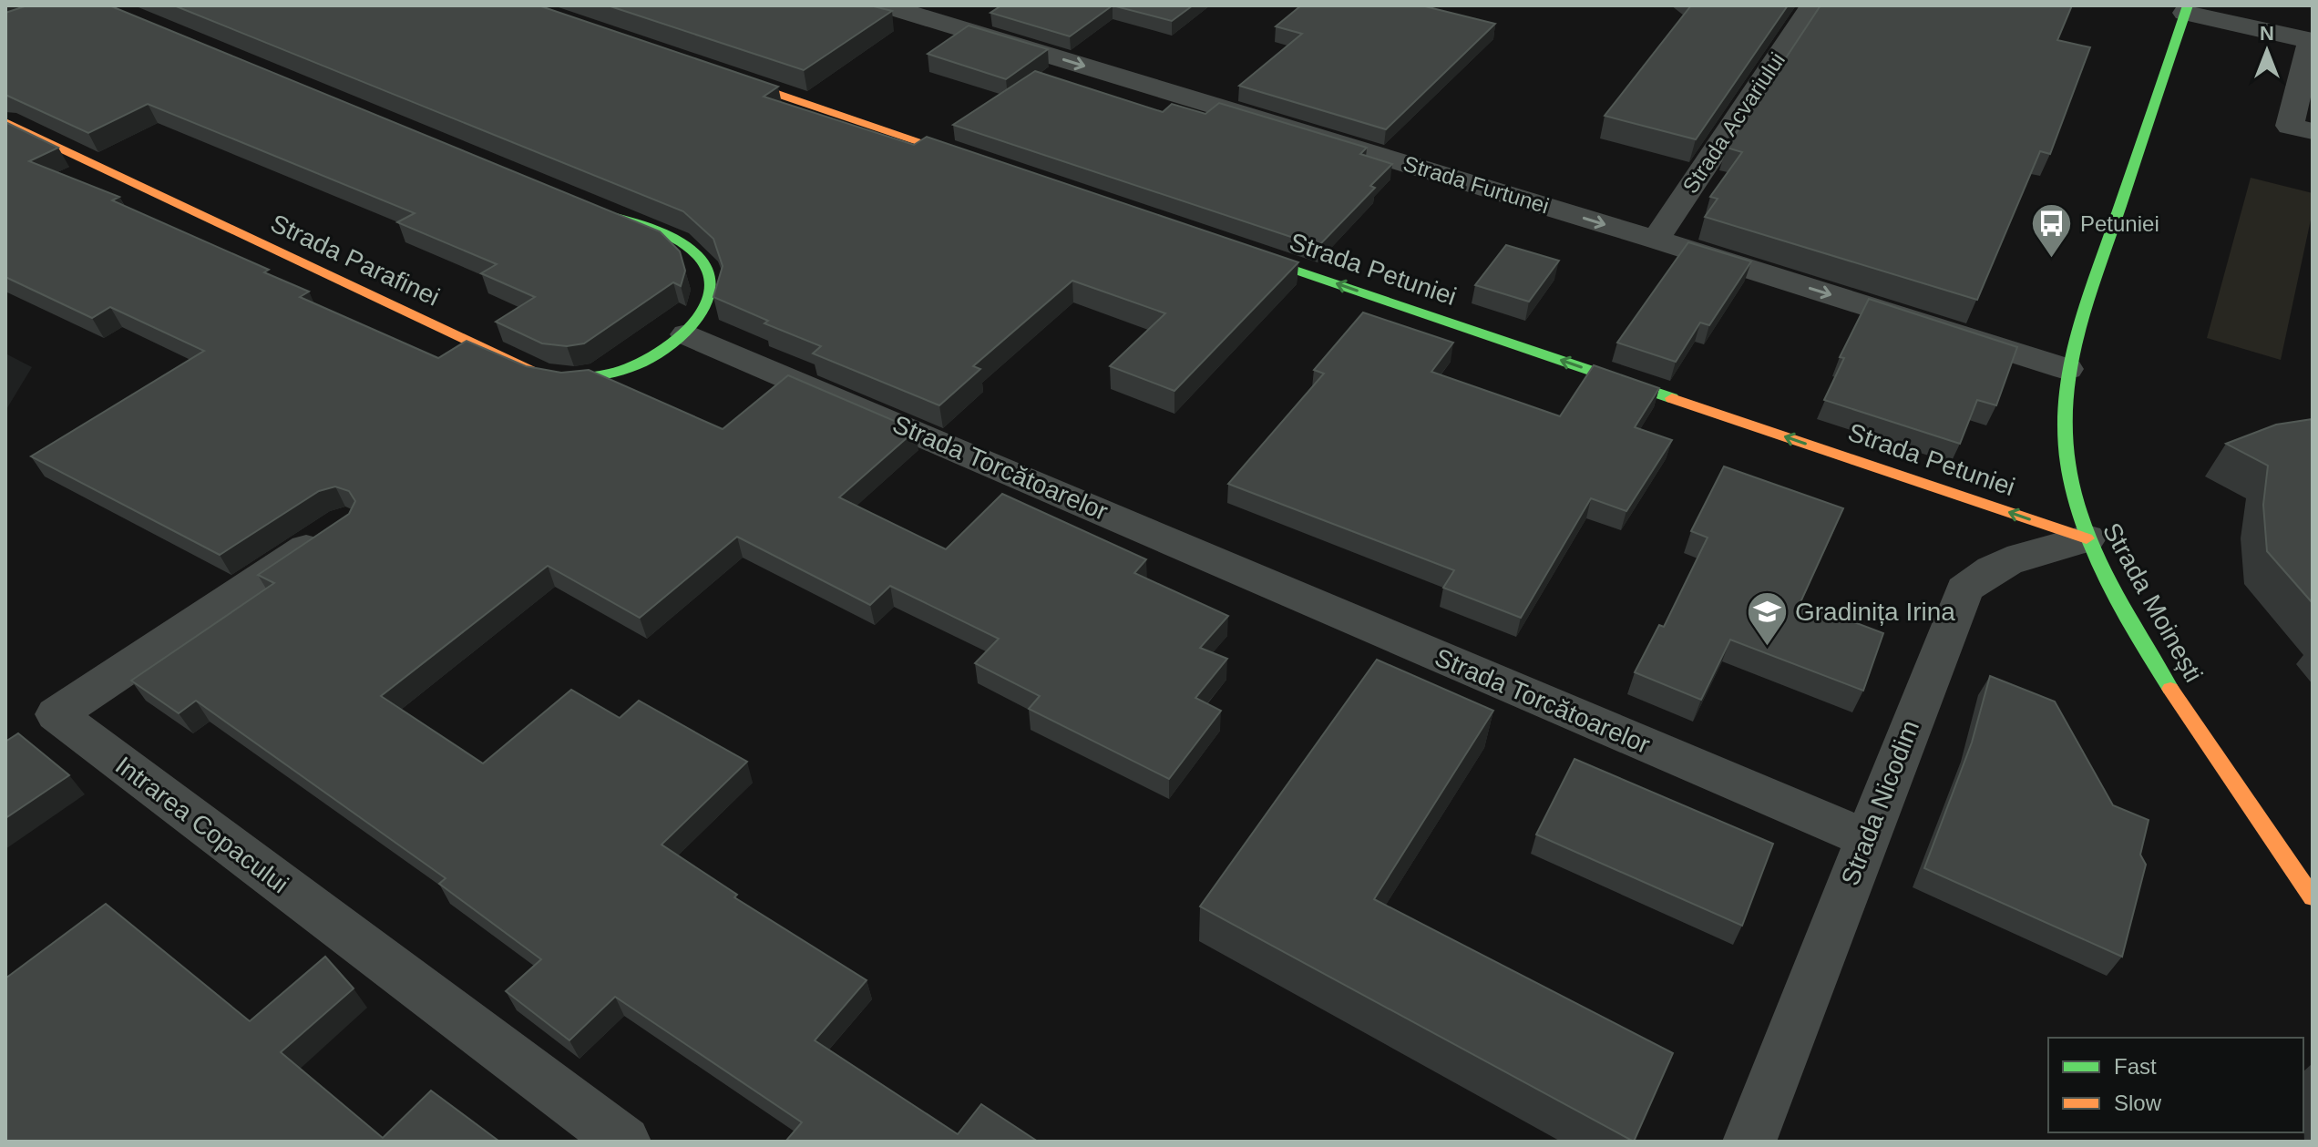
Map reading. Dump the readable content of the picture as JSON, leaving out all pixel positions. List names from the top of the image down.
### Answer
{
  "streets": {
    "street": [
      "Strada Acvariului",
      "Strada Furtunei",
      "Strada Parafinei",
      "Strada Petuniei",
      "Strada Torcătoarelor",
      "Strada Moinești",
      "Strada Nicodim",
      "Intrarea Copacului"
    ]
  },
  "crossings": [
    ["Strada Acvariului", "Strada Furtunei"],
    ["Strada Furtunei", "Strada Moinești"],
    ["Strada Parafinei", "Strada Torcătoarelor"],
    ["Strada Petuniei", "Strada Moinești"],
    ["Strada Petuniei", "Strada Nicodim"],
    ["Strada Torcătoarelor", "Strada Nicodim"],
    ["Strada Moinești", "Strada Nicodim"]
  ],
  "one_way": ["Strada Furtunei", "Strada Petuniei"],
  "places": {
    "bus stop": ["Petuniei"],
    "school or university": ["Gradinița Irina"]
  },
  "legend": ["Fast", "Slow"],
  "north": "top"
}
